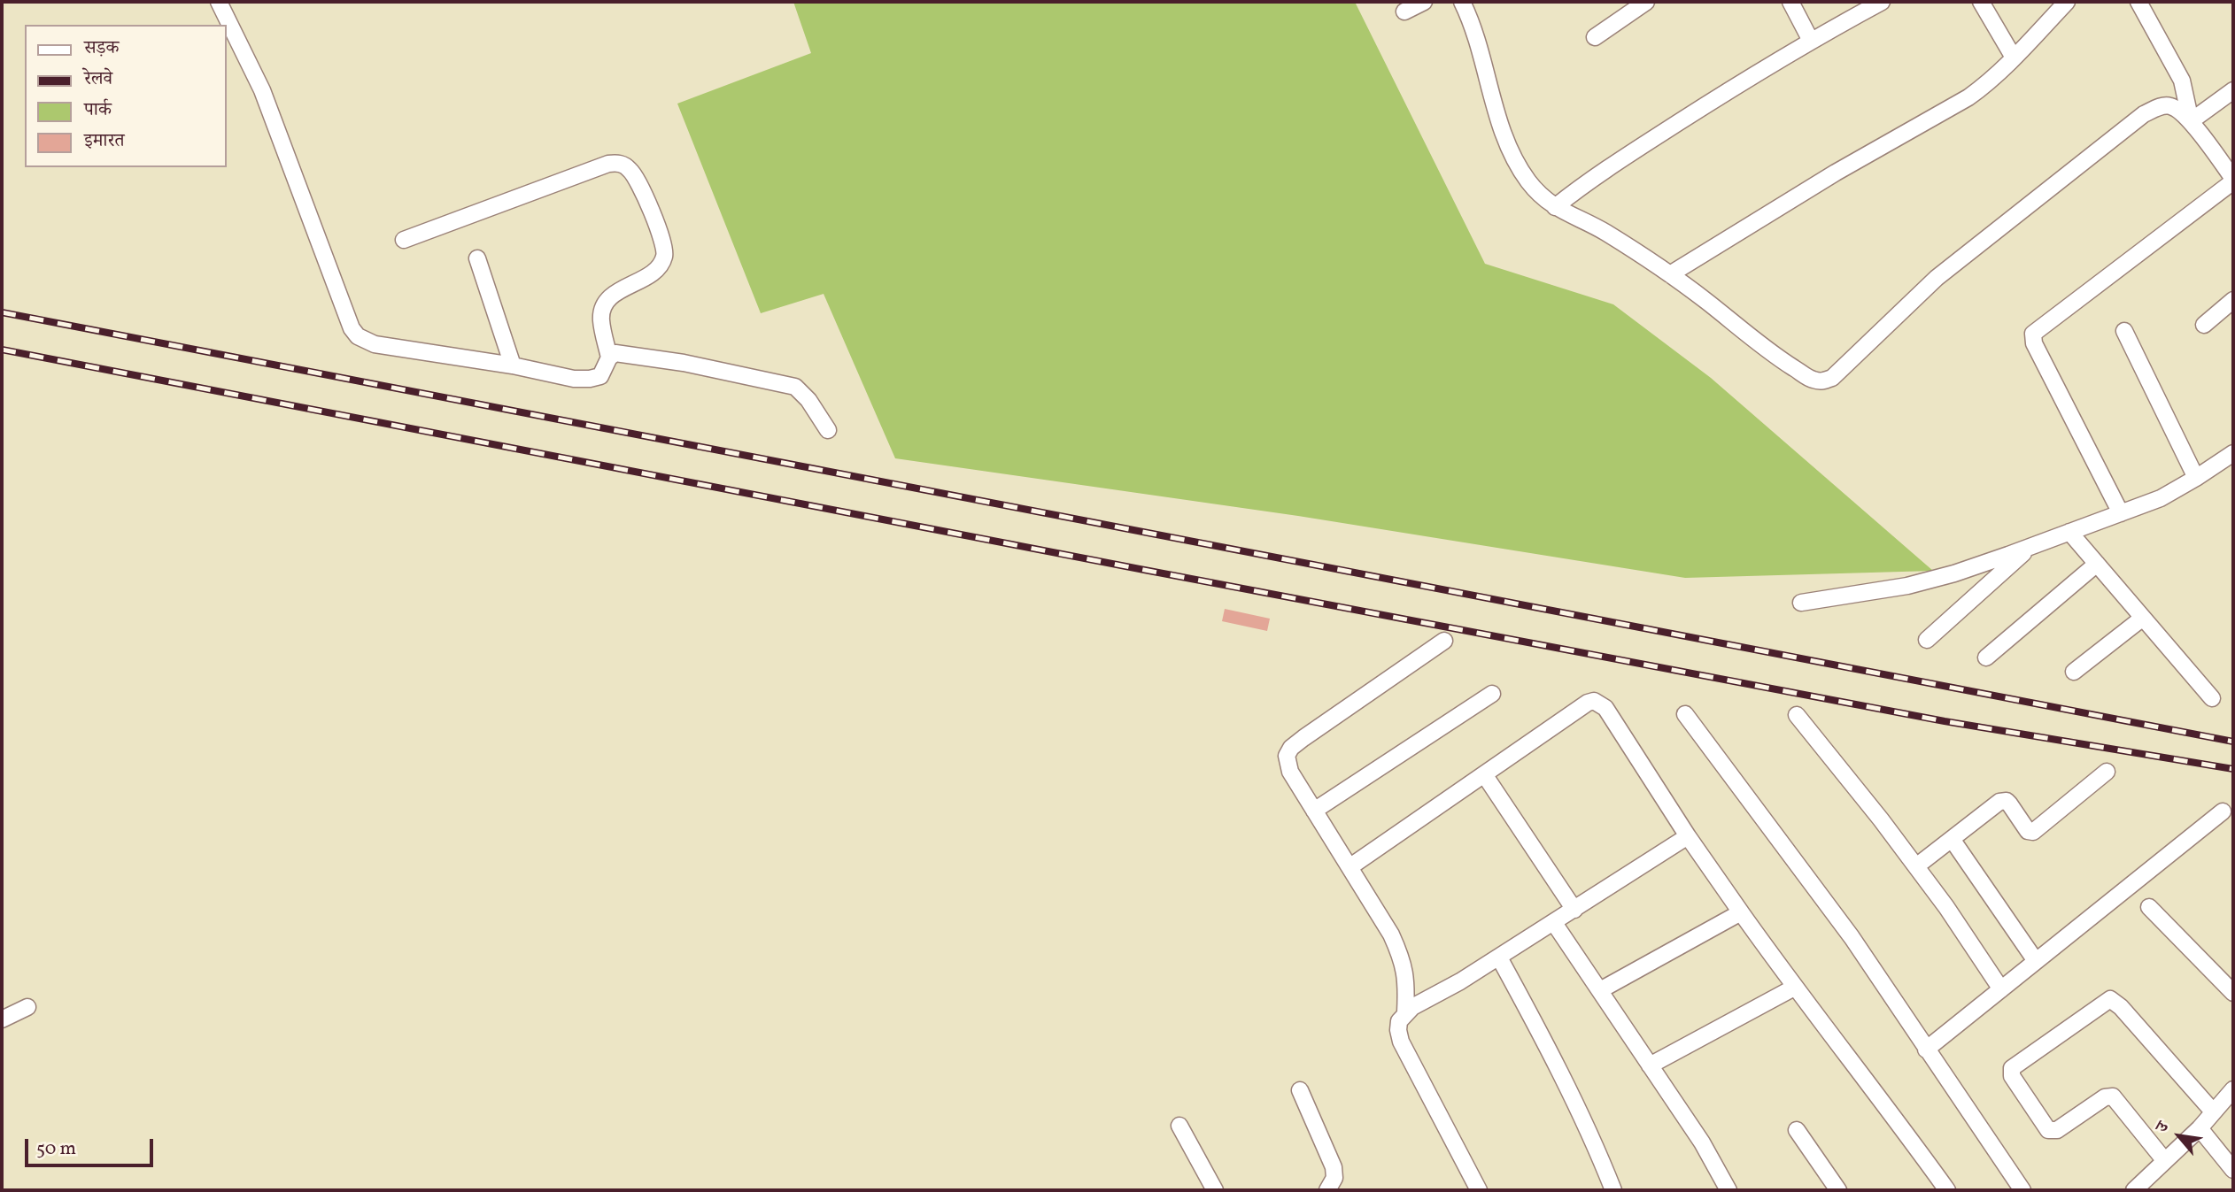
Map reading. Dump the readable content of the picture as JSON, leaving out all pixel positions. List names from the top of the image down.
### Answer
{
  "legend": [
    "सड़क",
    "रेलवे",
    "पार्क",
    "इमारत"
  ],
  "scale_bar": "50 m",
  "north": "top left"
}
